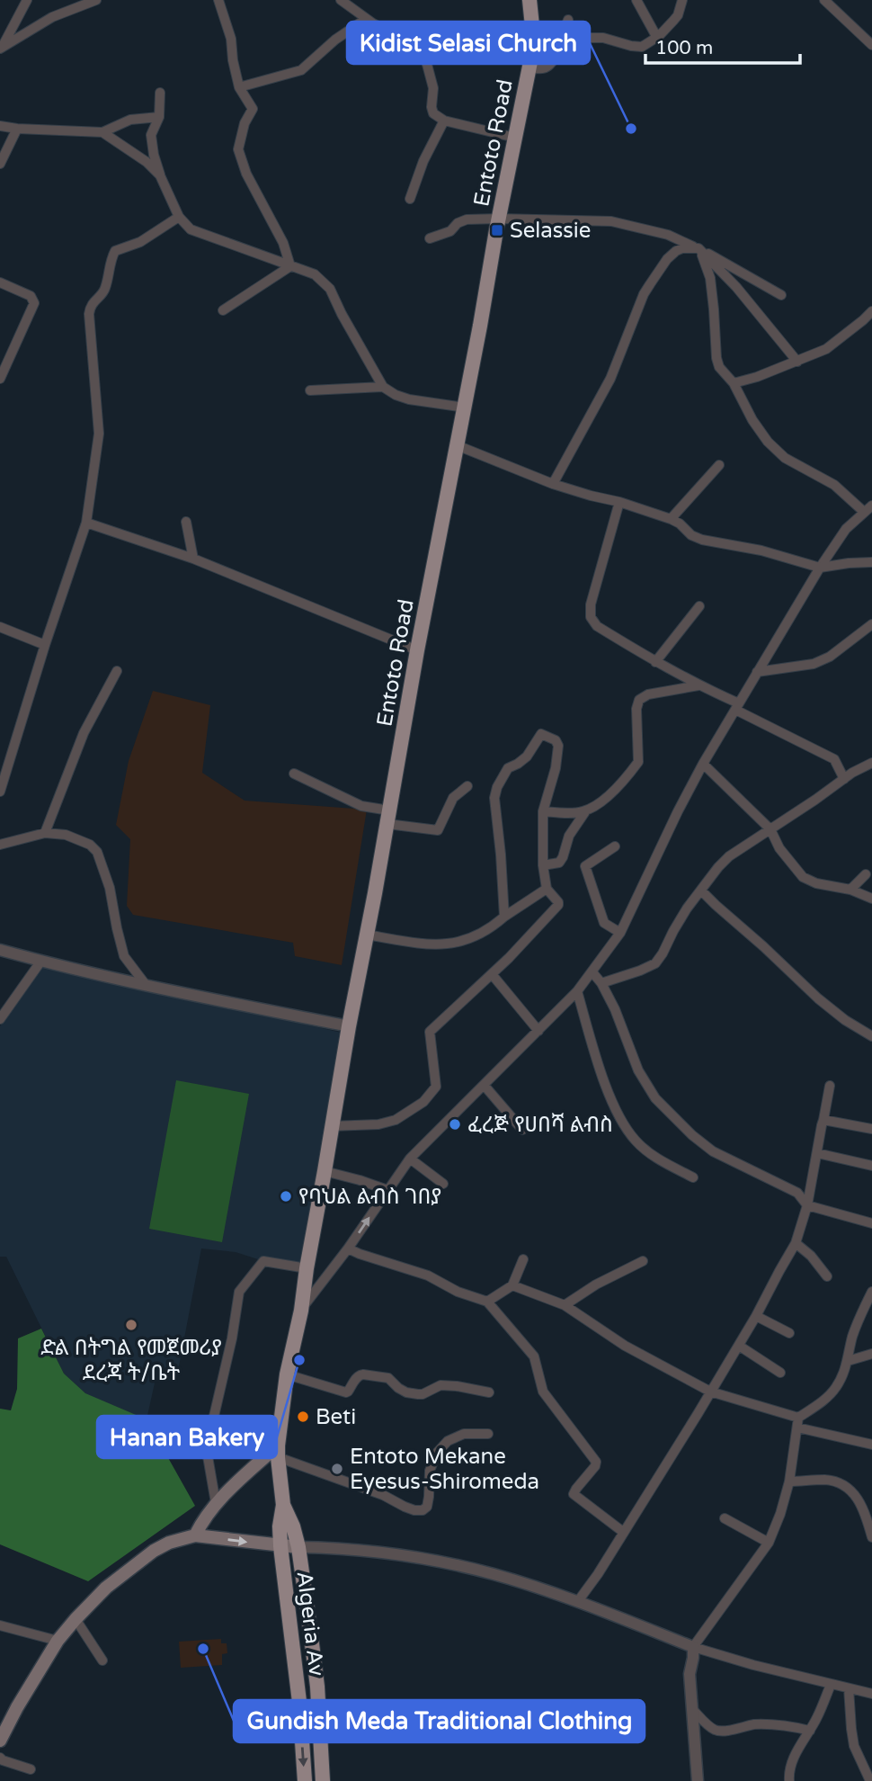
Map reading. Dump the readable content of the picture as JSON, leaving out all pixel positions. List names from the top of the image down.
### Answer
{
  "streets": {
    "main road": ["Entoto Road", "Algeria Av"]
  },
  "crossings": [
    ["Entoto Road", "Algeria Av"]
  ],
  "places": {
    "other": [
      "Kidist Selasi Church",
      "ፈረጅ የሀበሻ ልብስ",
      "የባህል ልብስ ገበያ",
      "ድል በትግል የመጀመሪያ ደረጃ ት/ቤት",
      "Hanan Bakery",
      "Beti",
      "Entoto Mekane Eyesus-Shiromeda",
      "Gundish Meda Traditional Clothing"
    ],
    "transit": ["Selassie"]
  },
  "scale_bar": "100 m"
}
